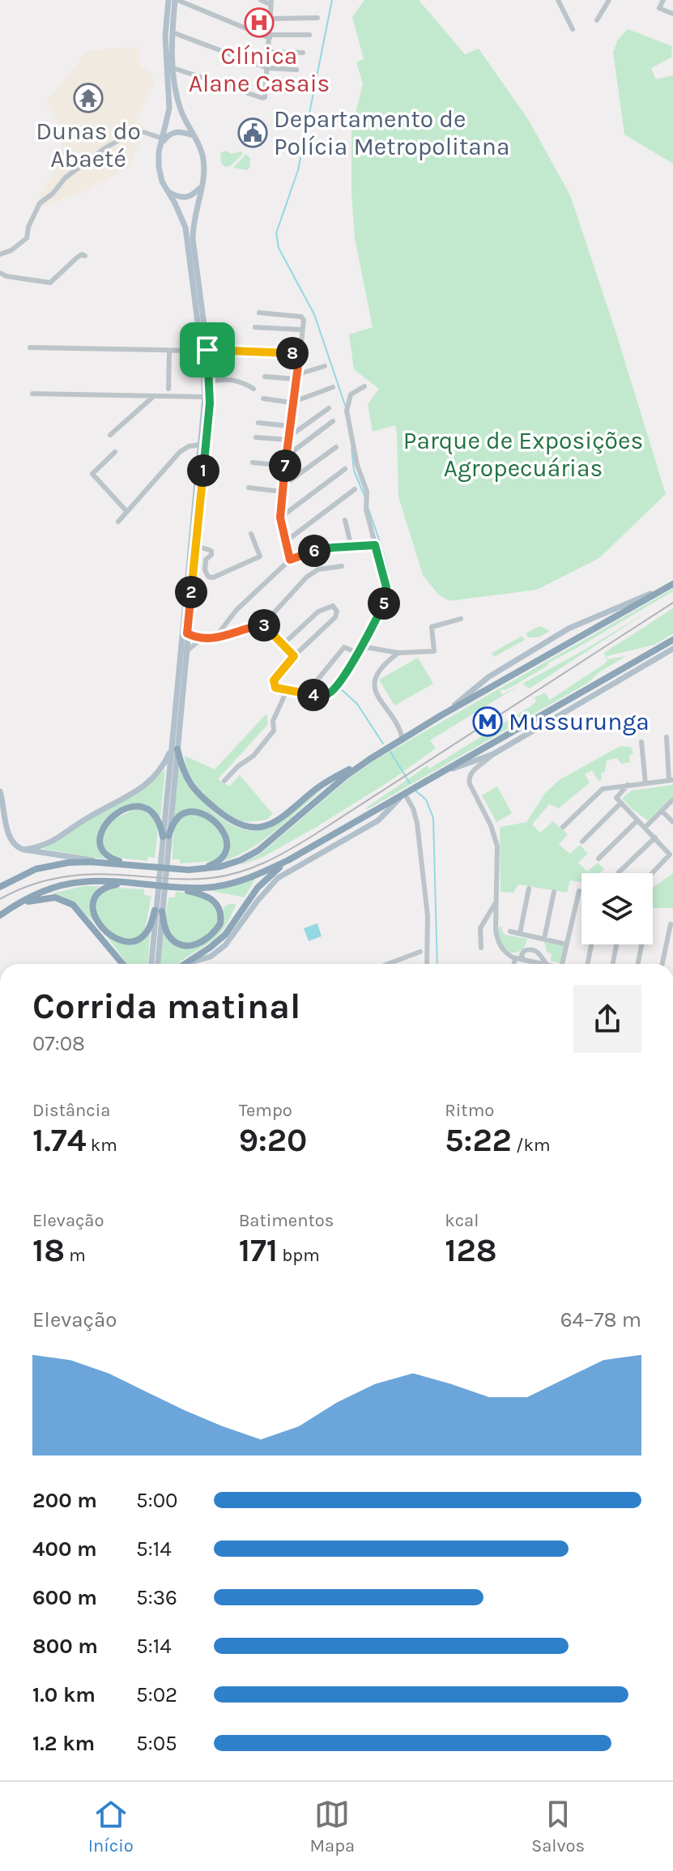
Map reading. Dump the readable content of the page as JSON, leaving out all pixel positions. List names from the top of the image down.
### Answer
{
  "parks": ["Parque de Exposições Agropecuárias"],
  "places": {
    "hospital": ["Clínica Alane Casais"],
    "temple": ["Dunas do Abaeté"],
    "public building": ["Departamento de Polícia Metropolitana"],
    "metro station": ["Mussurunga"]
  },
  "page": {
    "pins": [
      "8",
      "7",
      "1",
      "6",
      "2",
      "5",
      "3",
      "4"
    ],
    "heading": ["Corrida matinal", "07:08"],
    "stats": [
      ["Distância", "1.74 km"],
      ["Tempo", "9:20"],
      ["Ritmo", "5:22 /km"],
      ["Elevação", "18 m"],
      ["Batimentos", "171 bpm"],
      ["kcal", "128"]
    ],
    "chart": ["Elevação", "64–78 m"],
    "list": [
      {
        "name": "200 m",
        "note": "5:00"
      },
      {
        "name": "400 m",
        "note": "5:14"
      },
      {
        "name": "600 m",
        "note": "5:36"
      },
      {
        "name": "800 m",
        "note": "5:14"
      },
      {
        "name": "1.0 km",
        "note": "5:02"
      },
      {
        "name": "1.2 km",
        "note": "5:05"
      }
    ],
    "tabs": ["Início", "Mapa", "Salvos"]
  }
}
